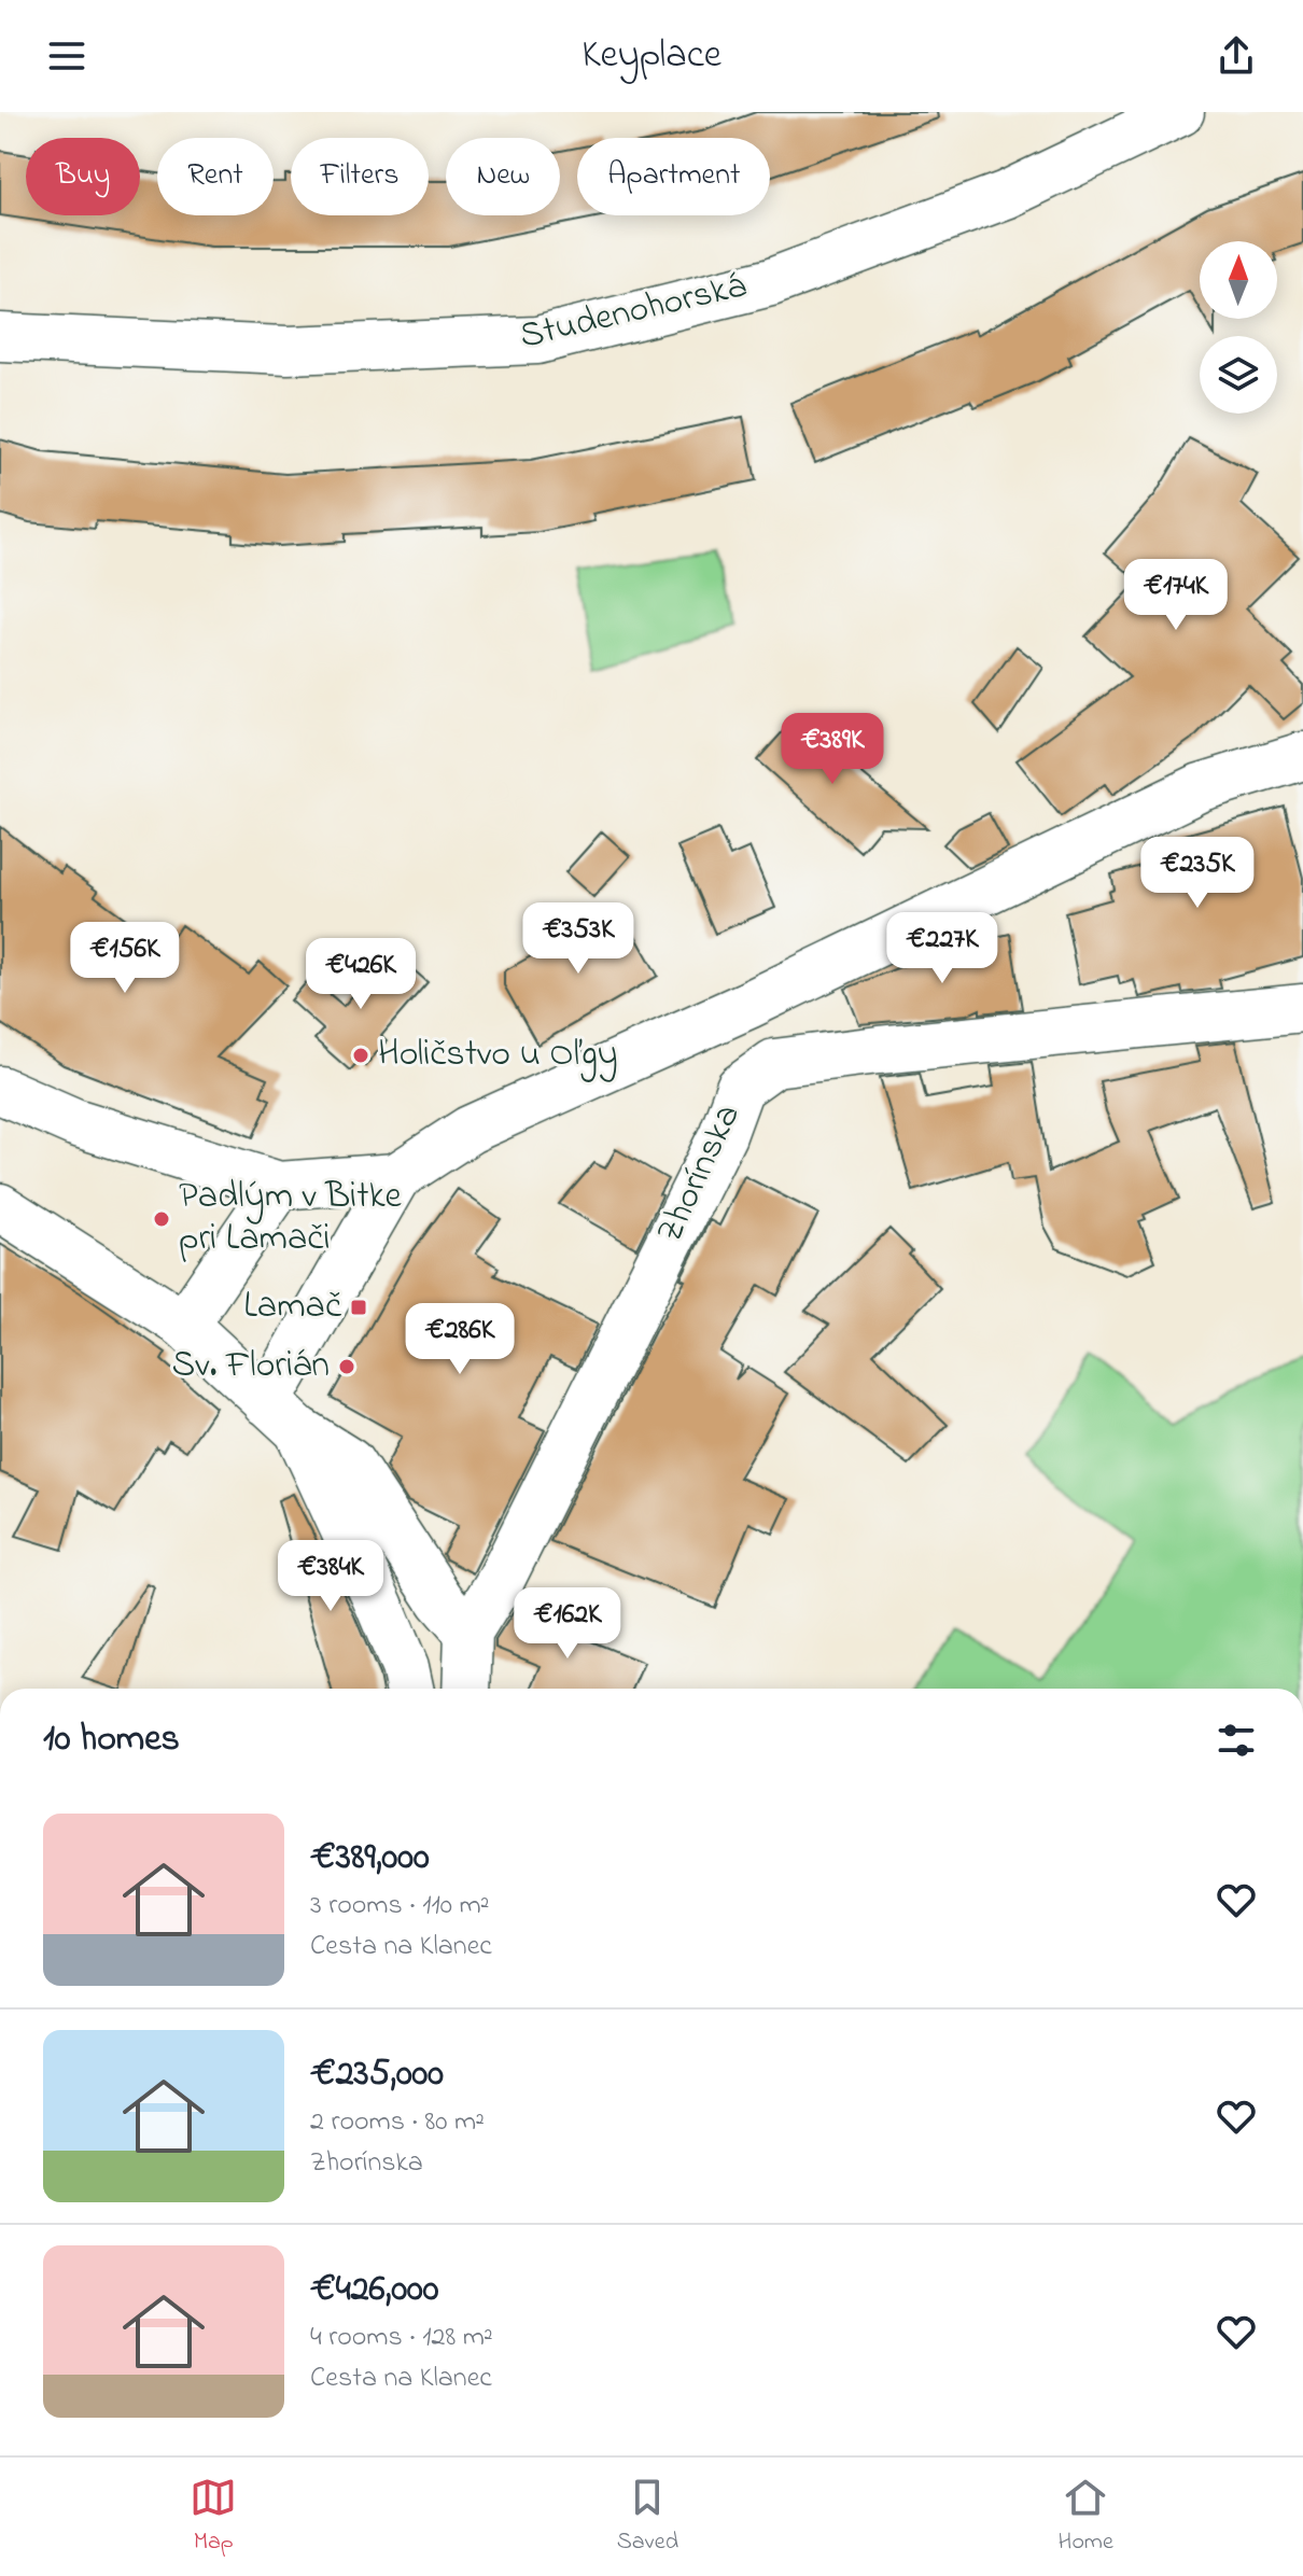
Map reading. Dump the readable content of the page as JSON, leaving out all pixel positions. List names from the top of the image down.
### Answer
{
  "streets": {
    "street": ["Studenohorská", "Zhorínska"]
  },
  "places": {
    "other": ["Holičstvo u Oľgy", "Padlým v Bitke pri Lamači", "Sv. Florián"],
    "transit": ["Lamač"]
  },
  "north": "top",
  "page": {
    "header": "Keyplace",
    "chip": [
      "Buy",
      "Rent",
      "Filters",
      "New",
      "Apartment"
    ],
    "price": [
      "€174K",
      "€389K",
      "€235K",
      "€353K",
      "€227K",
      "€156K",
      "€426K",
      "€286K",
      "€384K",
      "€162K"
    ],
    "heading": "10 homes",
    "list": [
      {
        "name": "€389,000",
        "note": "3 rooms · 110 m² · Cesta na Klanec"
      },
      {
        "name": "€235,000",
        "note": "2 rooms · 80 m² · Zhorínska"
      },
      {
        "name": "€426,000",
        "note": "4 rooms · 128 m² · Cesta na Klanec"
      }
    ],
    "tabs": ["Map", "Saved", "Home"]
  }
}
